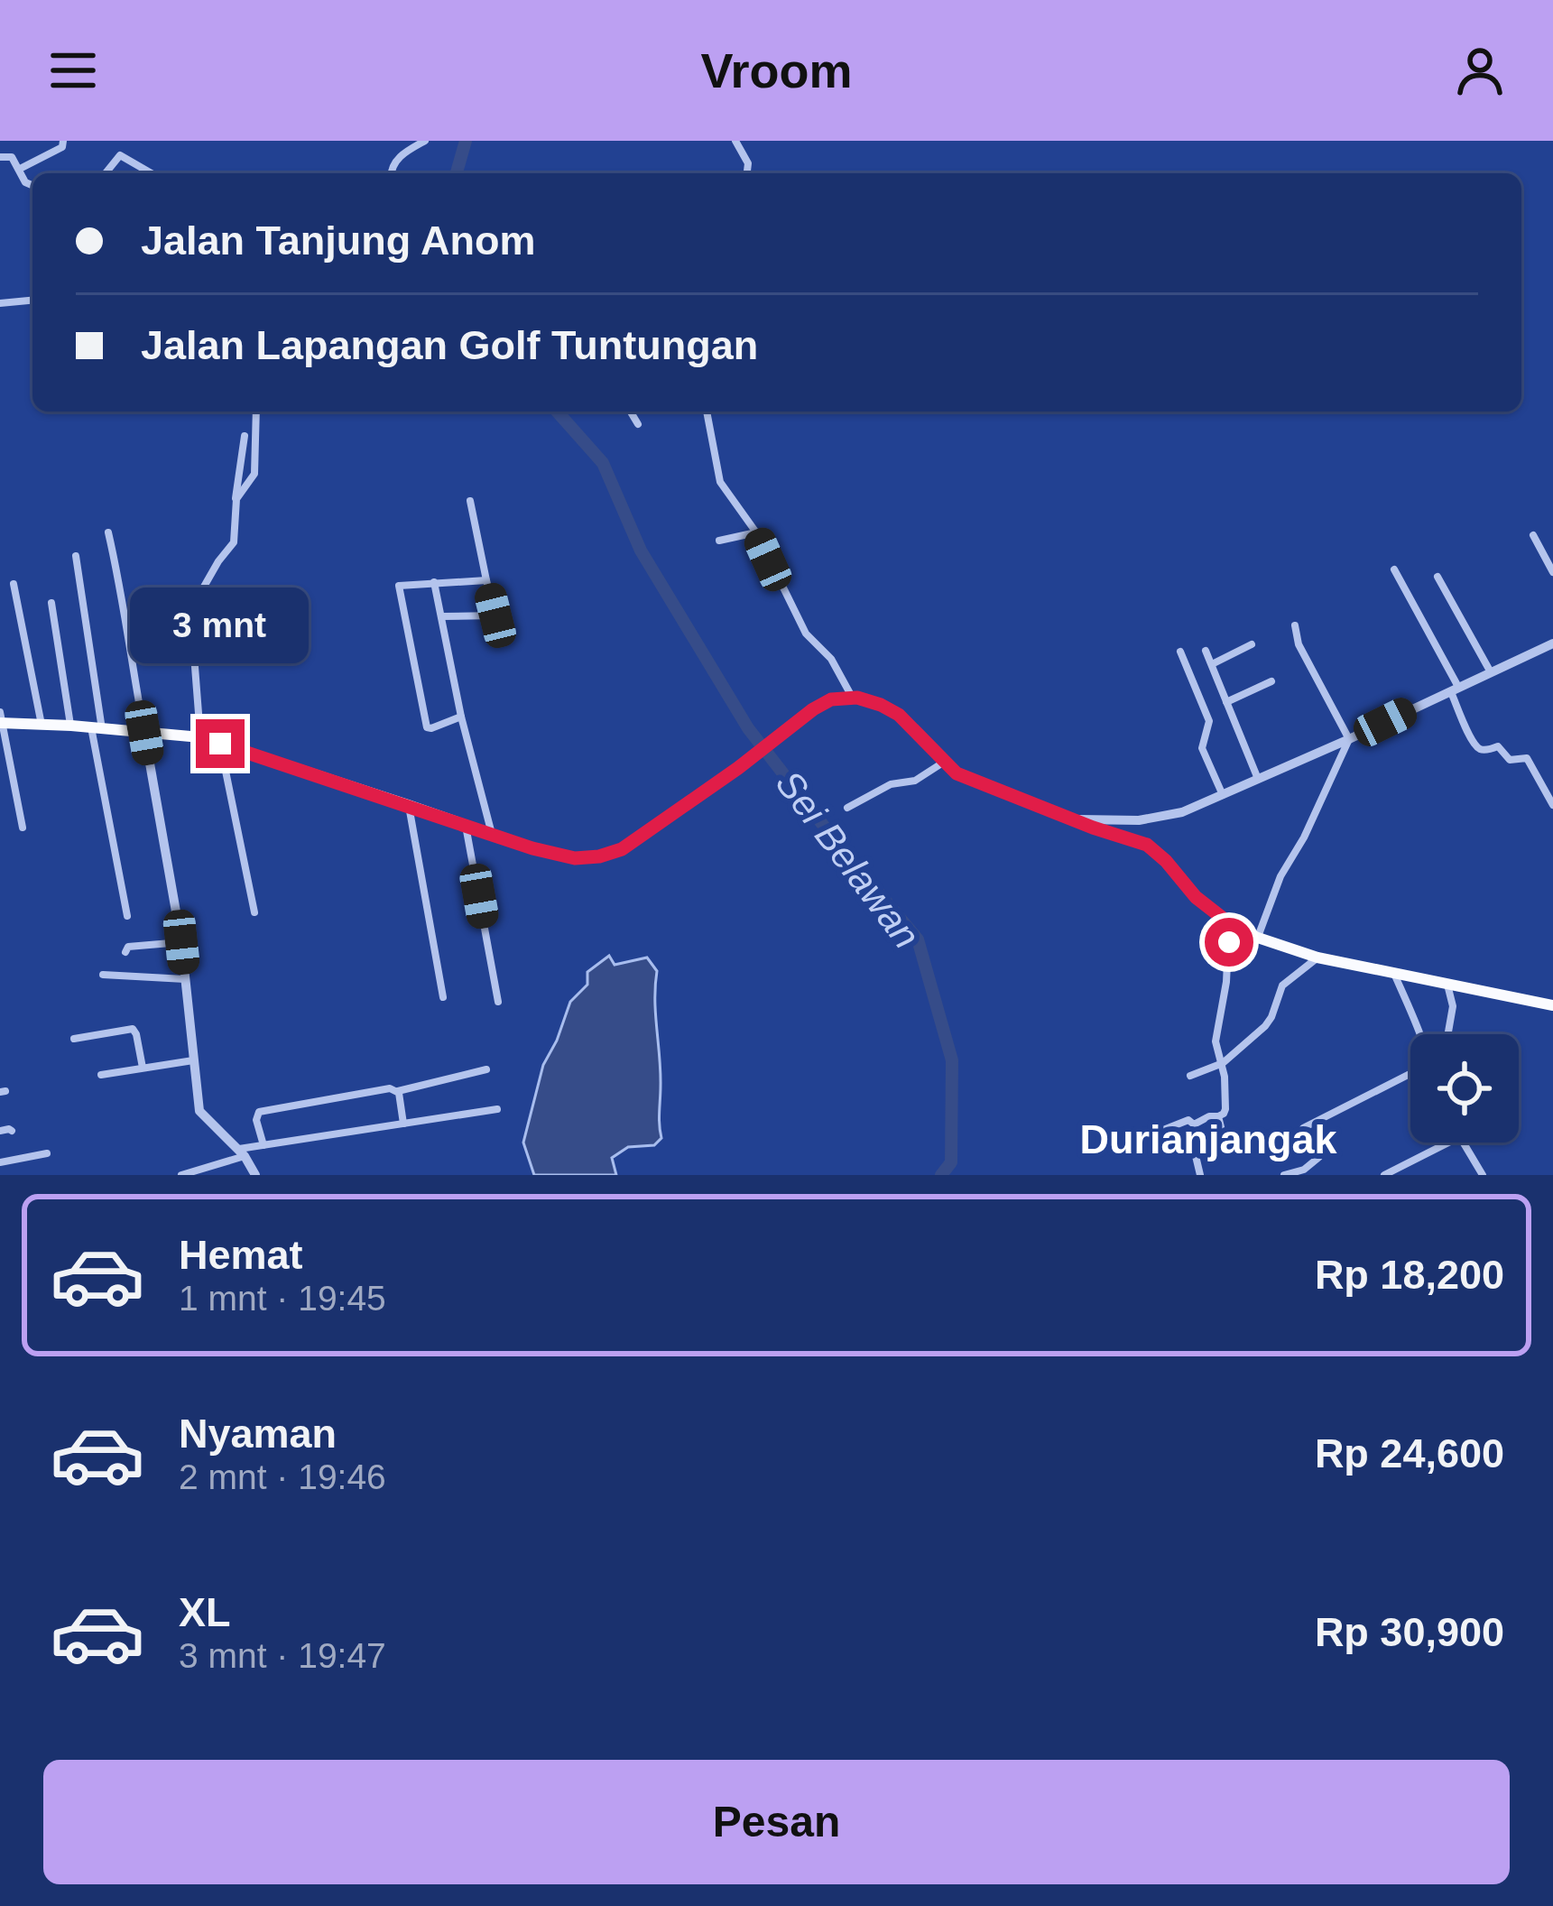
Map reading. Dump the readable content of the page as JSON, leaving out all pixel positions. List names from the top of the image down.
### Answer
{
  "districts": ["Durianjangak"],
  "water": ["Sei Belawan"],
  "page": {
    "header": "Vroom",
    "banner": ["Jalan Tanjung Anom", "Jalan Lapangan Golf Tuntungan"],
    "bubble": "3 mnt",
    "list": [
      {
        "name": "Hemat",
        "note": "1 mnt · 19:45",
        "value": "Rp 18,200"
      },
      {
        "name": "Nyaman",
        "note": "2 mnt · 19:46",
        "value": "Rp 24,600"
      },
      {
        "name": "XL",
        "note": "3 mnt · 19:47",
        "value": "Rp 30,900"
      }
    ],
    "buttons": "Pesan"
  }
}
